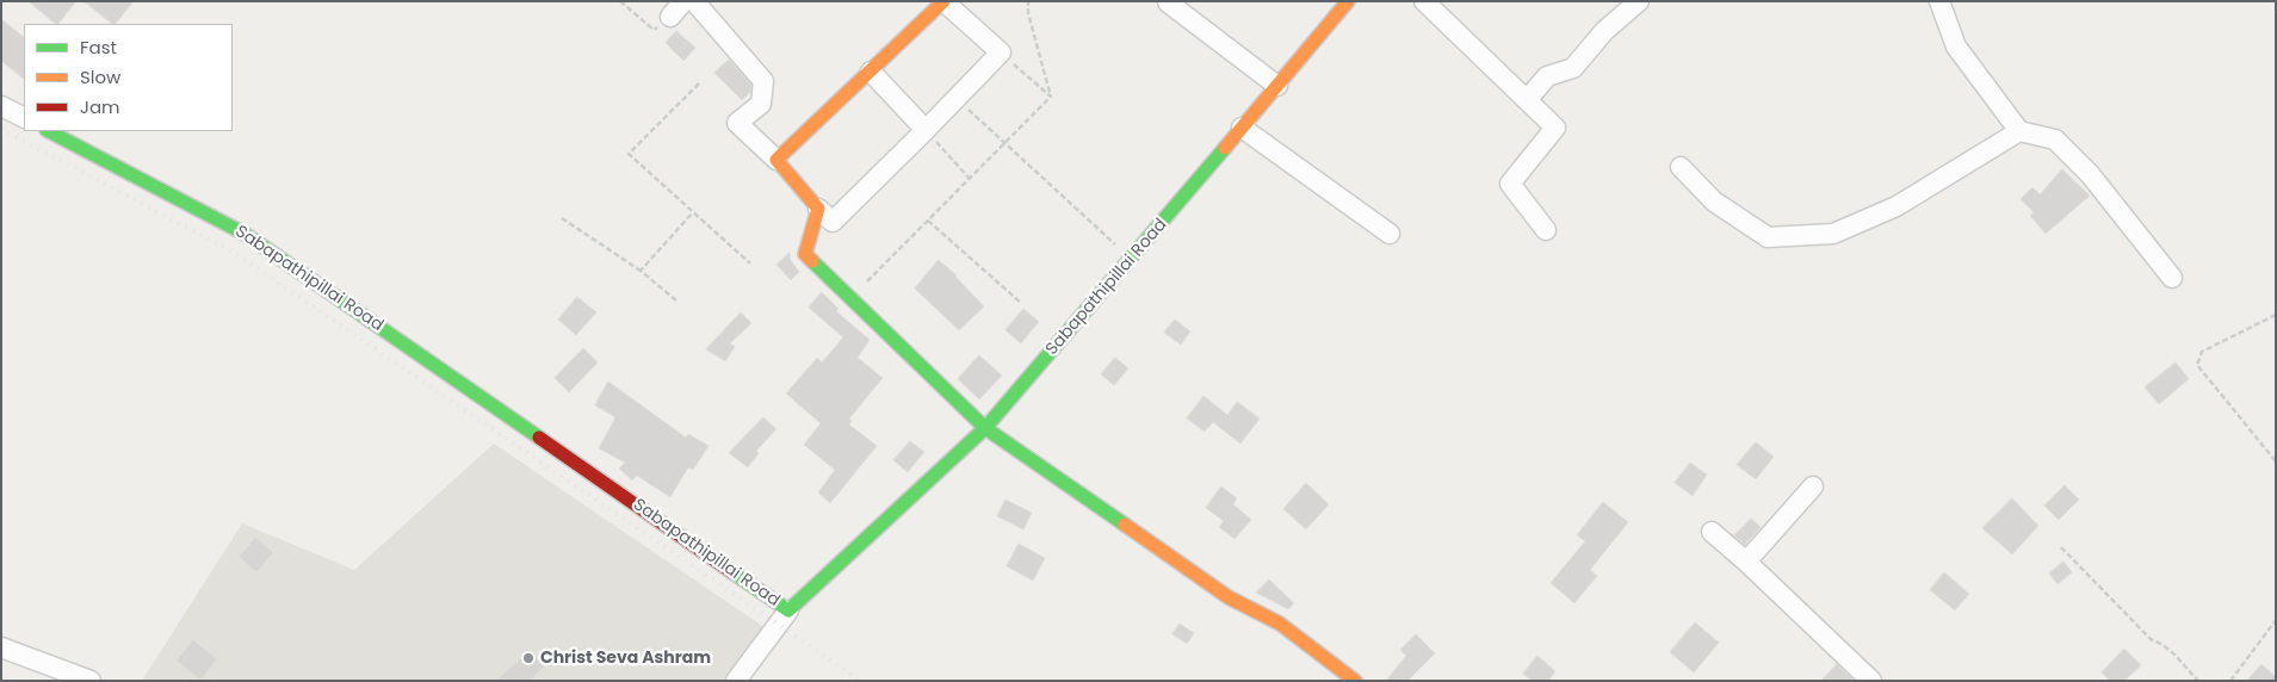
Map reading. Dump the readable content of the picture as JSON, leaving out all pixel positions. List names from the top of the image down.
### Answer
{
  "streets": {
    "street": ["Sabapathipillai Road"]
  },
  "places": ["Christ Seva Ashram"],
  "legend": ["Fast", "Slow", "Jam"]
}
